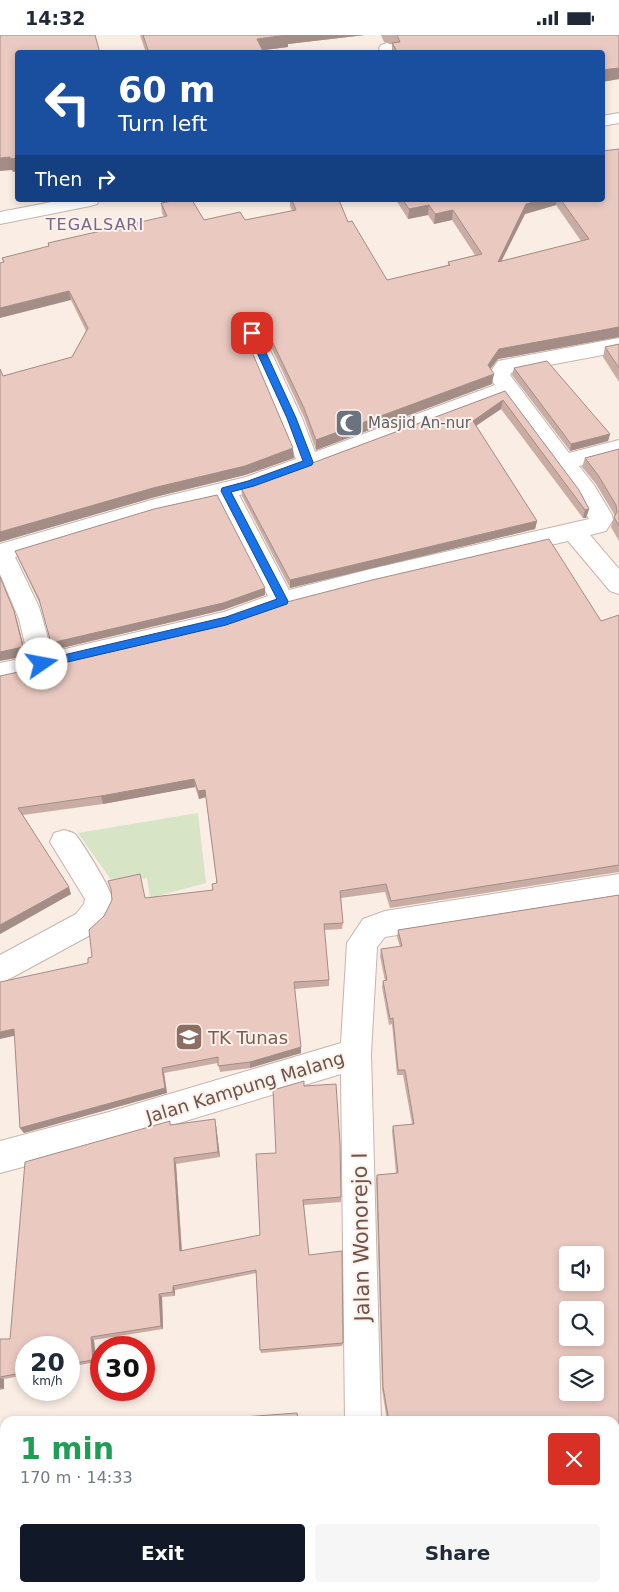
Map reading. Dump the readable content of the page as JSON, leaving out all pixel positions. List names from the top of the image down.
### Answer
{
  "streets": {
    "street": ["Jalan Kampung Malang", "Jalan Wonorejo I"]
  },
  "crossings": [
    ["Jalan Kampung Malang", "Jalan Wonorejo I"]
  ],
  "districts": ["TEGALSARI"],
  "places": {
    "mosque": ["Masjid An-nur"],
    "school or university": ["TK Tunas"]
  },
  "page": {
    "status": "14:32",
    "turn": ["60 m", "Turn left"],
    "then": "Then",
    "speed": "20 km/h",
    "limit": "30",
    "heading": ["1 min", "170 m · 14:33"],
    "buttons": ["Exit", "Share"]
  }
}
